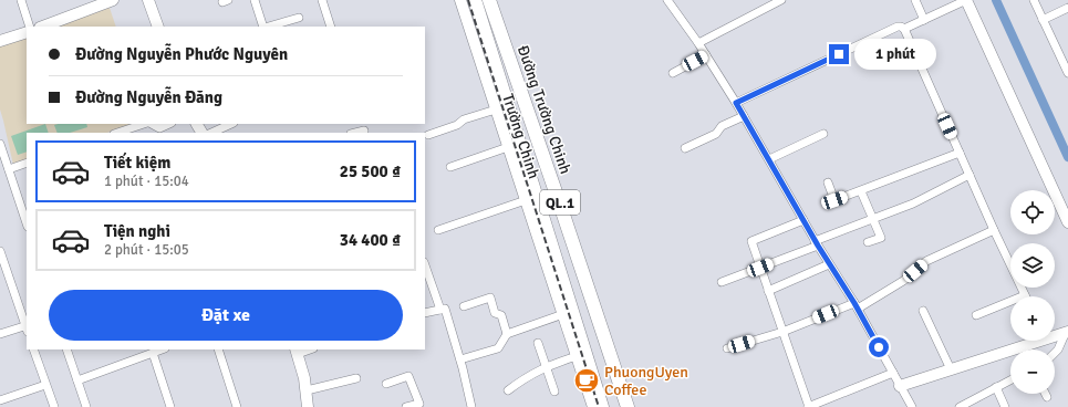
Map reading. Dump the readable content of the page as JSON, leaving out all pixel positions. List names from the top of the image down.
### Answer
{
  "streets": {
    "highway": ["Đường Trường Chinh", "QL.1"],
    "street": ["Trường Chinh"]
  },
  "places": {
    "cafe": ["PhuongUyen Coffee"]
  },
  "page": {
    "banner": ["Đường Nguyễn Phước Nguyên", "Đường Nguyễn Đăng"],
    "bubble": "1 phút",
    "list": [
      {
        "name": "Tiết kiệm",
        "note": "1 phút · 15:04",
        "value": "25 500 ₫"
      },
      {
        "name": "Tiện nghi",
        "note": "2 phút · 15:05",
        "value": "34 400 ₫"
      }
    ],
    "map_buttons": ["+", "−"],
    "buttons": "Đặt xe"
  }
}
